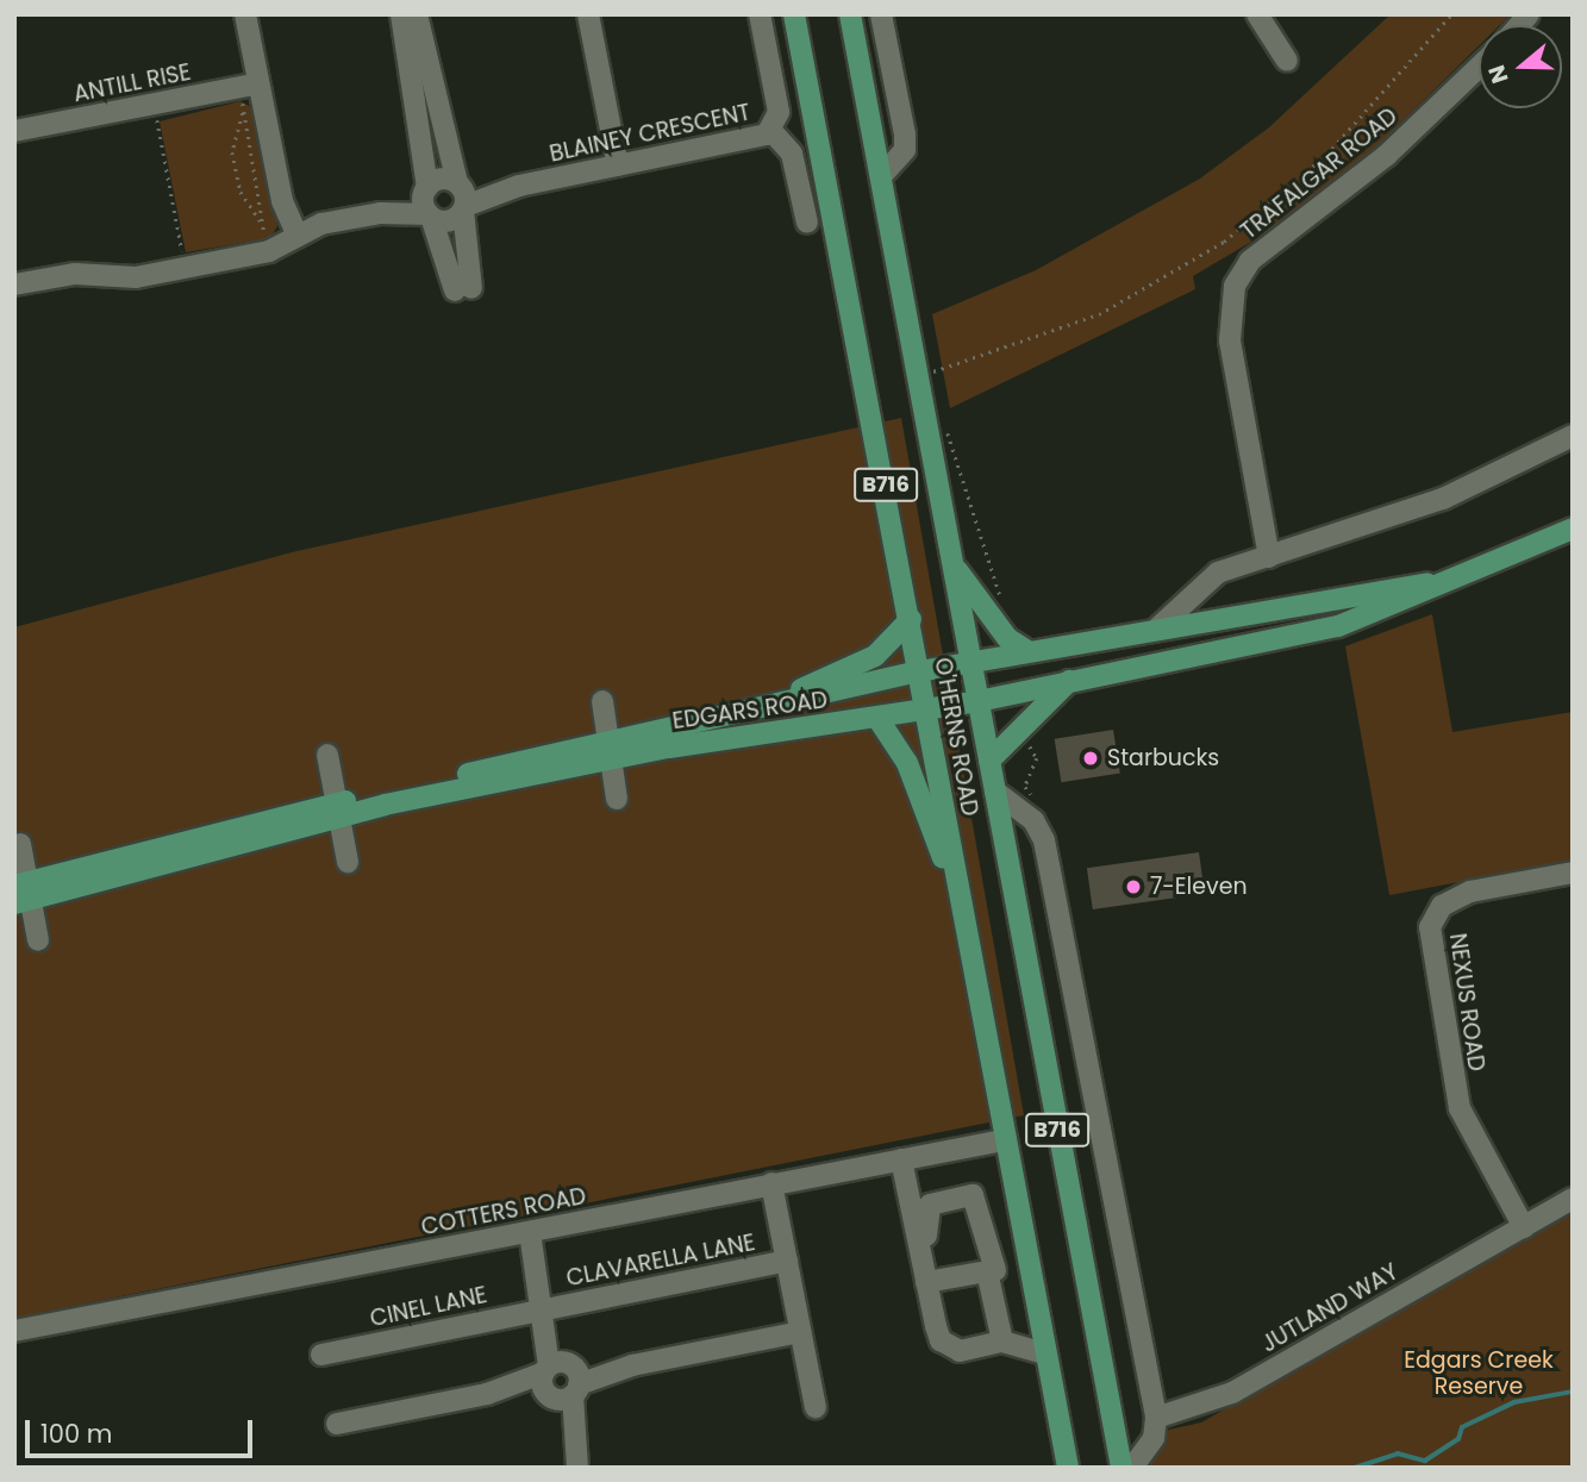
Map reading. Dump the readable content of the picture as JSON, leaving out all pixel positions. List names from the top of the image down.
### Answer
{
  "streets": {
    "main road": ["B716", "EDGARS ROAD", "O'HERNS ROAD"],
    "street": [
      "ANTILL RISE",
      "BLAINEY CRESCENT",
      "TRAFALGAR ROAD",
      "NEXUS ROAD",
      "COTTERS ROAD",
      "CLAVARELLA LANE",
      "CINEL LANE",
      "JUTLAND WAY"
    ]
  },
  "crossings": [
    ["EDGARS ROAD", "O'HERNS ROAD"],
    ["O'HERNS ROAD", "COTTERS ROAD"],
    ["O'HERNS ROAD", "JUTLAND WAY"],
    ["NEXUS ROAD", "JUTLAND WAY"],
    ["CLAVARELLA LANE", "CINEL LANE"]
  ],
  "parks": ["Edgars Creek Reserve"],
  "places": ["Starbucks", "7-Eleven"],
  "scale_bar": "100 m",
  "north": "left"
}
